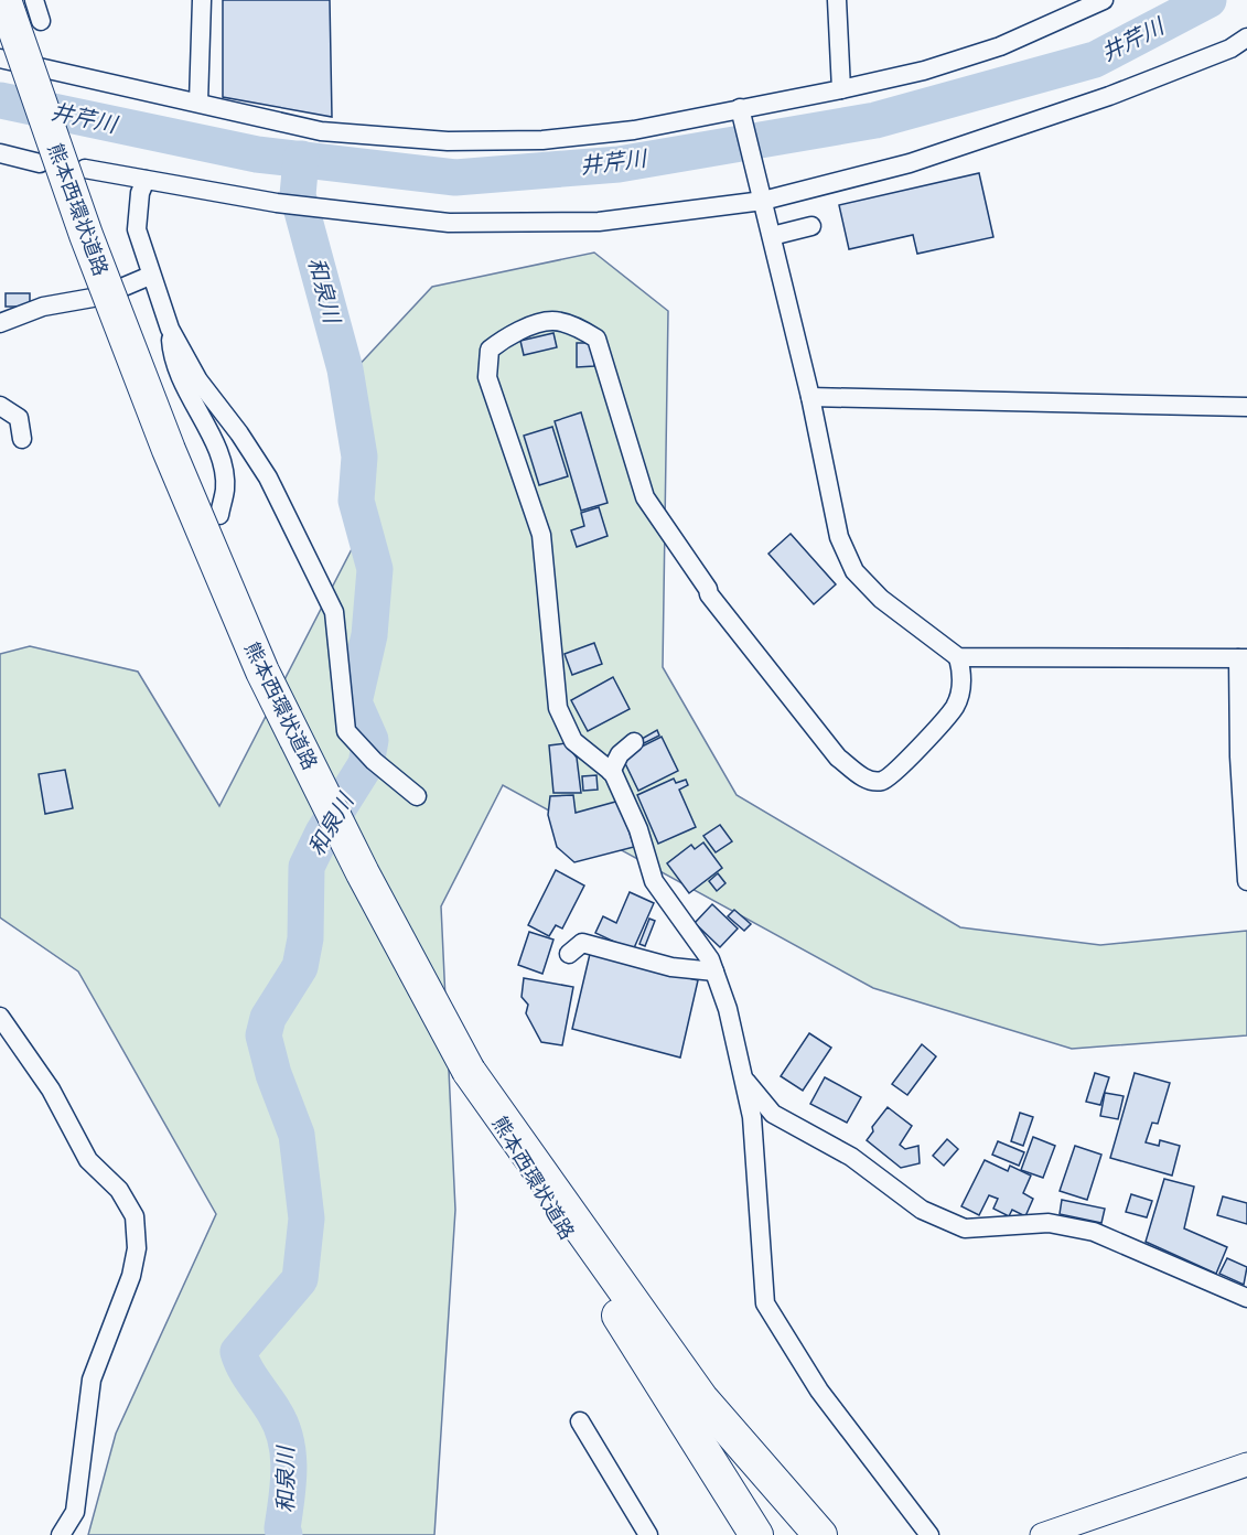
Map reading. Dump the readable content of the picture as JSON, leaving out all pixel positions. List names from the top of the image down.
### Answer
{
  "streets": {
    "highway": ["熊本西環状道路"]
  },
  "water": ["井芹川", "和泉川"]
}
